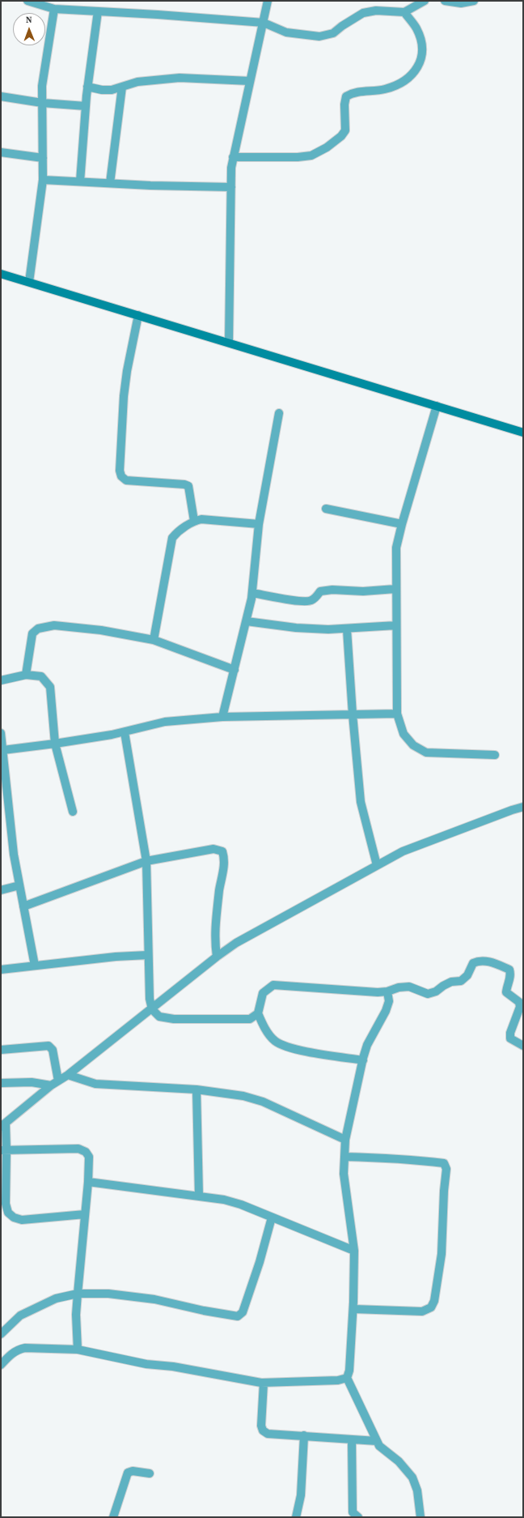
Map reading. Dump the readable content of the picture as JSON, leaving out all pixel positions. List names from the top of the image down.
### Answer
{
  "north": "top"
}
